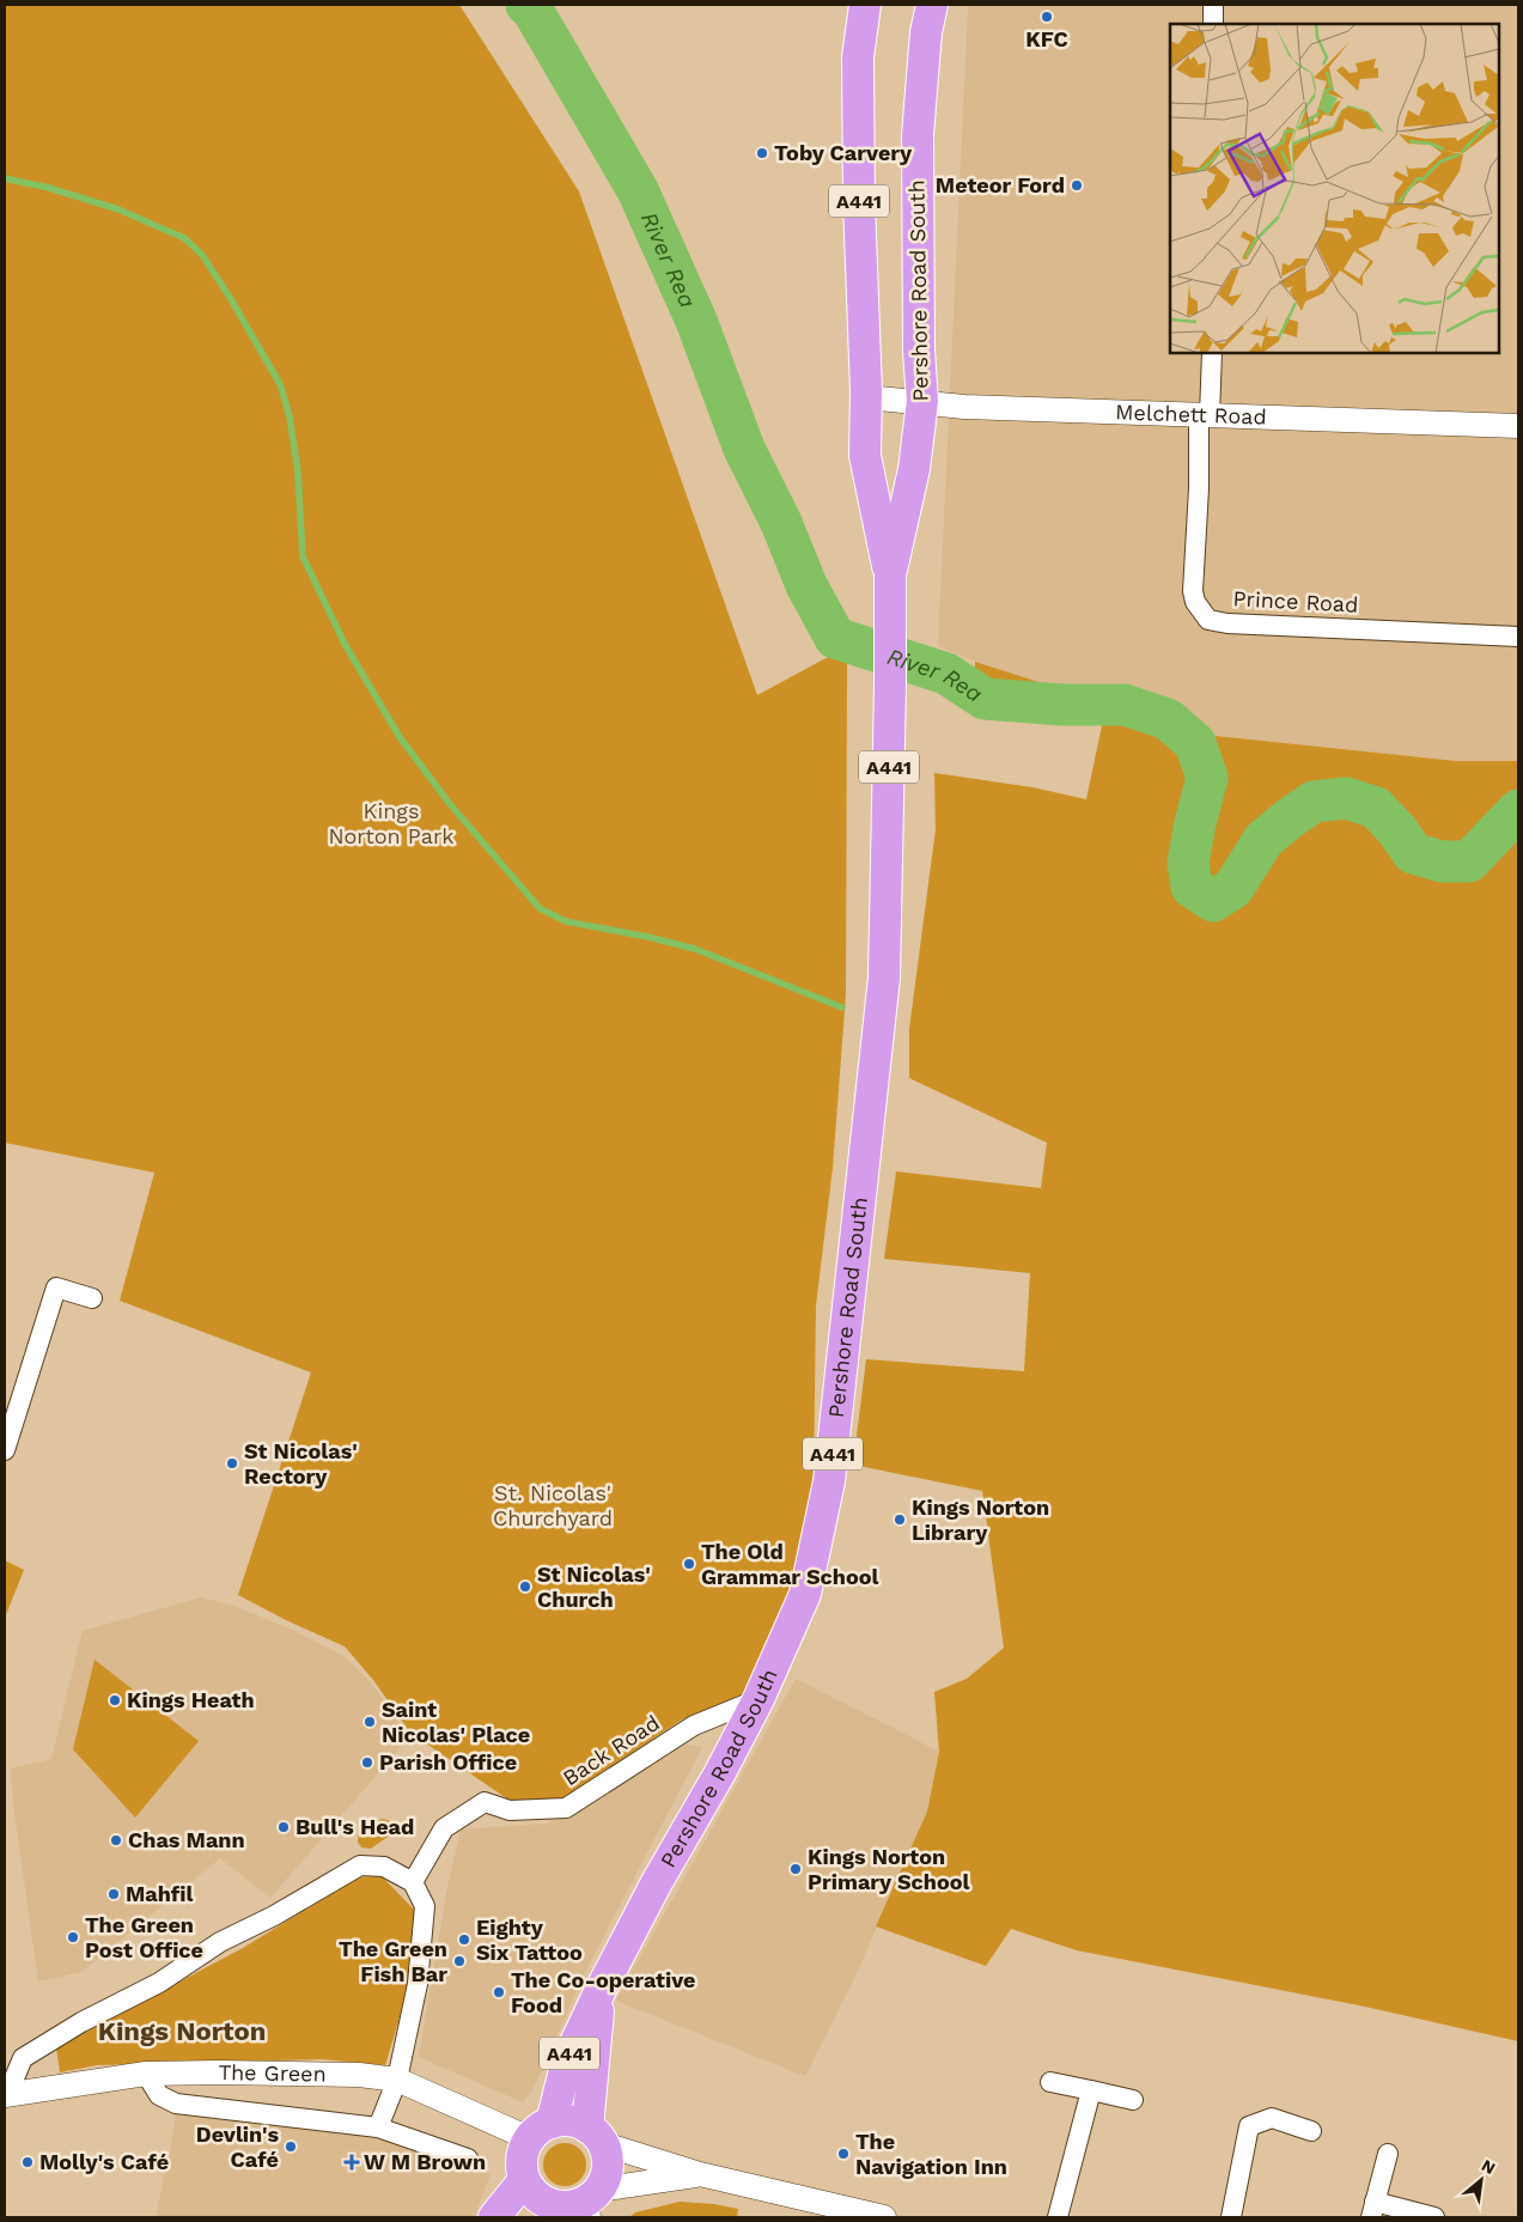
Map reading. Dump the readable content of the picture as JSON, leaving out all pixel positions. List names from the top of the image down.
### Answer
{
  "streets": {
    "highway": ["A441", "Pershore Road South"],
    "street": [
      "Melchett Road",
      "Prince Road",
      "Back Road",
      "The Green"
    ]
  },
  "crossings": [
    ["Pershore Road South", "Melchett Road"],
    ["Pershore Road South", "Back Road"],
    ["Pershore Road South", "The Green"],
    ["Melchett Road", "Prince Road"]
  ],
  "districts": ["Kings Norton"],
  "water": ["River Rea"],
  "parks": ["Kings Norton Park", "St. Nicolas' Churchyard"],
  "places": {
    "other": [
      "KFC",
      "Toby Carvery",
      "Meteor Ford",
      "St Nicolas' Rectory",
      "Kings Norton Library",
      "The Old Grammar School",
      "St Nicolas' Church",
      "Kings Heath",
      "Saint Nicolas' Place",
      "Parish Office",
      "Bull's Head",
      "Chas Mann",
      "Kings Norton Primary School",
      "Mahfil",
      "The Green Post Office",
      "Eighty Six Tattoo",
      "The Green Fish Bar",
      "The Co-operative Food",
      "Devlin's Café",
      "The Navigation Inn",
      "Molly's Café"
    ],
    "health": ["W M Brown"]
  },
  "north": "top right"
}
